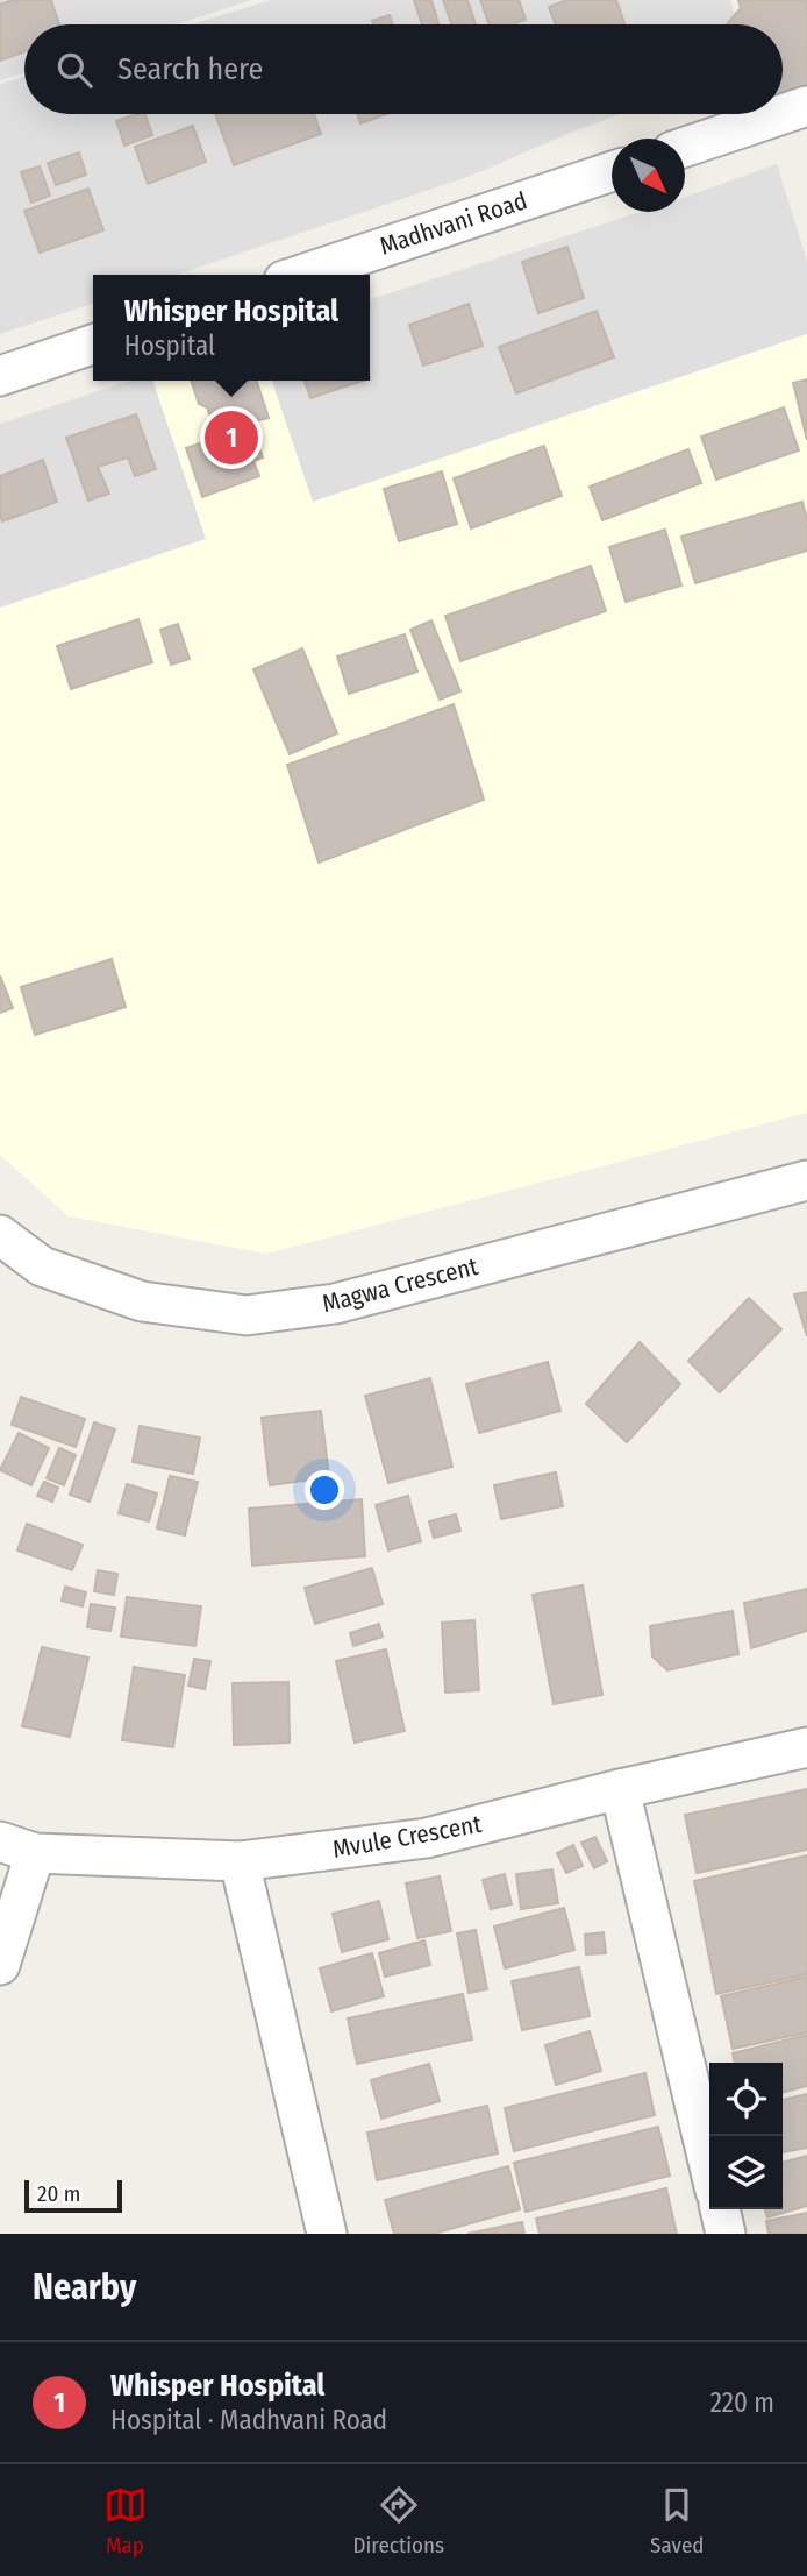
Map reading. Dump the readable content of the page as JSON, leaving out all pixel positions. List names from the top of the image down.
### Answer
{
  "streets": {
    "street": ["Madhvani Road", "Magwa Crescent", "Mvule Crescent"]
  },
  "scale_bar": "20 m",
  "north": "bottom right",
  "page": {
    "search": "Search here",
    "popup": ["Whisper Hospital", "Hospital"],
    "pins": "1",
    "scale": "20 m",
    "heading": "Nearby",
    "list": [
      {
        "mark": "1",
        "name": "Whisper Hospital",
        "note": "Hospital · Madhvani Road",
        "value": "220 m"
      }
    ],
    "nav": ["Map", "Directions", "Saved"]
  }
}
